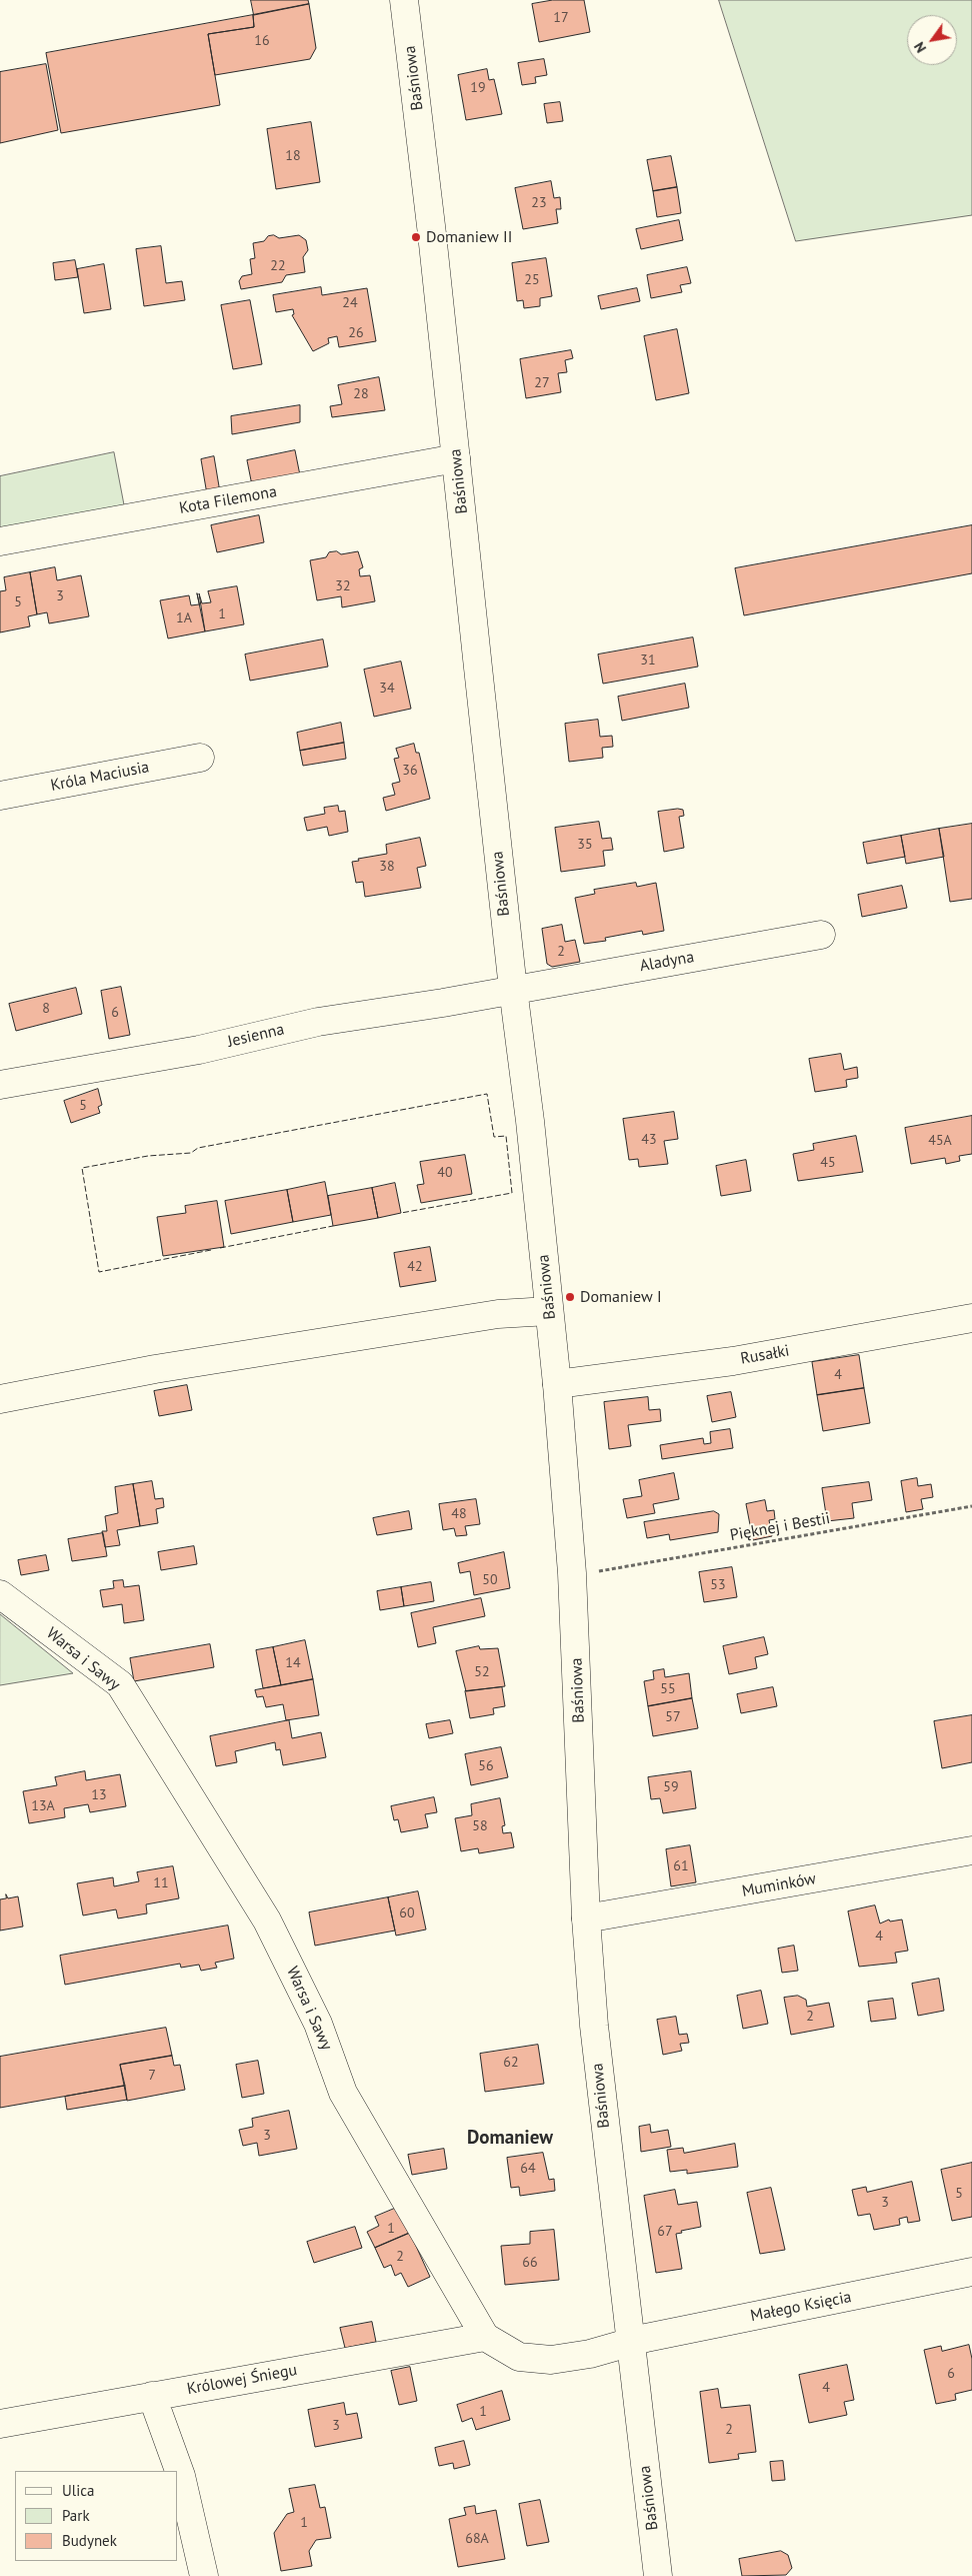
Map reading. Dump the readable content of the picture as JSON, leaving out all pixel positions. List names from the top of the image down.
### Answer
{
  "streets": {
    "street": [
      "Baśniowa",
      "Kota Filemona",
      "Króla Maciusia",
      "Aladyna",
      "Jesienna",
      "Rusałki",
      "Warsa i Sawy",
      "Muminków",
      "Małego Księcia",
      "Królowej Śniegu"
    ],
    "path": ["Pięknej i Bestii"]
  },
  "crossings": [
    ["Baśniowa", "Kota Filemona"],
    ["Baśniowa", "Aladyna"],
    ["Baśniowa", "Jesienna"],
    ["Baśniowa", "Rusałki"],
    ["Baśniowa", "Muminków"],
    ["Baśniowa", "Małego Księcia"],
    ["Aladyna", "Jesienna"],
    ["Warsa i Sawy", "Królowej Śniegu"]
  ],
  "districts": ["Domaniew"],
  "places": ["Domaniew II", "Domaniew I"],
  "house_numbers": [
    "17",
    "16",
    "19",
    "18",
    "23",
    "22",
    "25",
    "24",
    "26",
    "27",
    "28",
    "32",
    "3",
    "5",
    "1",
    "1A",
    "31",
    "34",
    "36",
    "35",
    "38",
    "2",
    "8",
    "6",
    "5",
    "43",
    "45A",
    "45",
    "40",
    "42",
    "4",
    "48",
    "50",
    "53",
    "14",
    "52",
    "55",
    "57",
    "56",
    "59",
    "13",
    "13A",
    "58",
    "61",
    "11",
    "60",
    "4",
    "2",
    "62",
    "7",
    "3",
    "64",
    "5",
    "3",
    "1",
    "67",
    "2",
    "66",
    "6",
    "4",
    "1",
    "3",
    "2",
    "1",
    "68A"
  ],
  "legend": ["Ulica", "Park", "Budynek"],
  "north": "bottom left"
}
